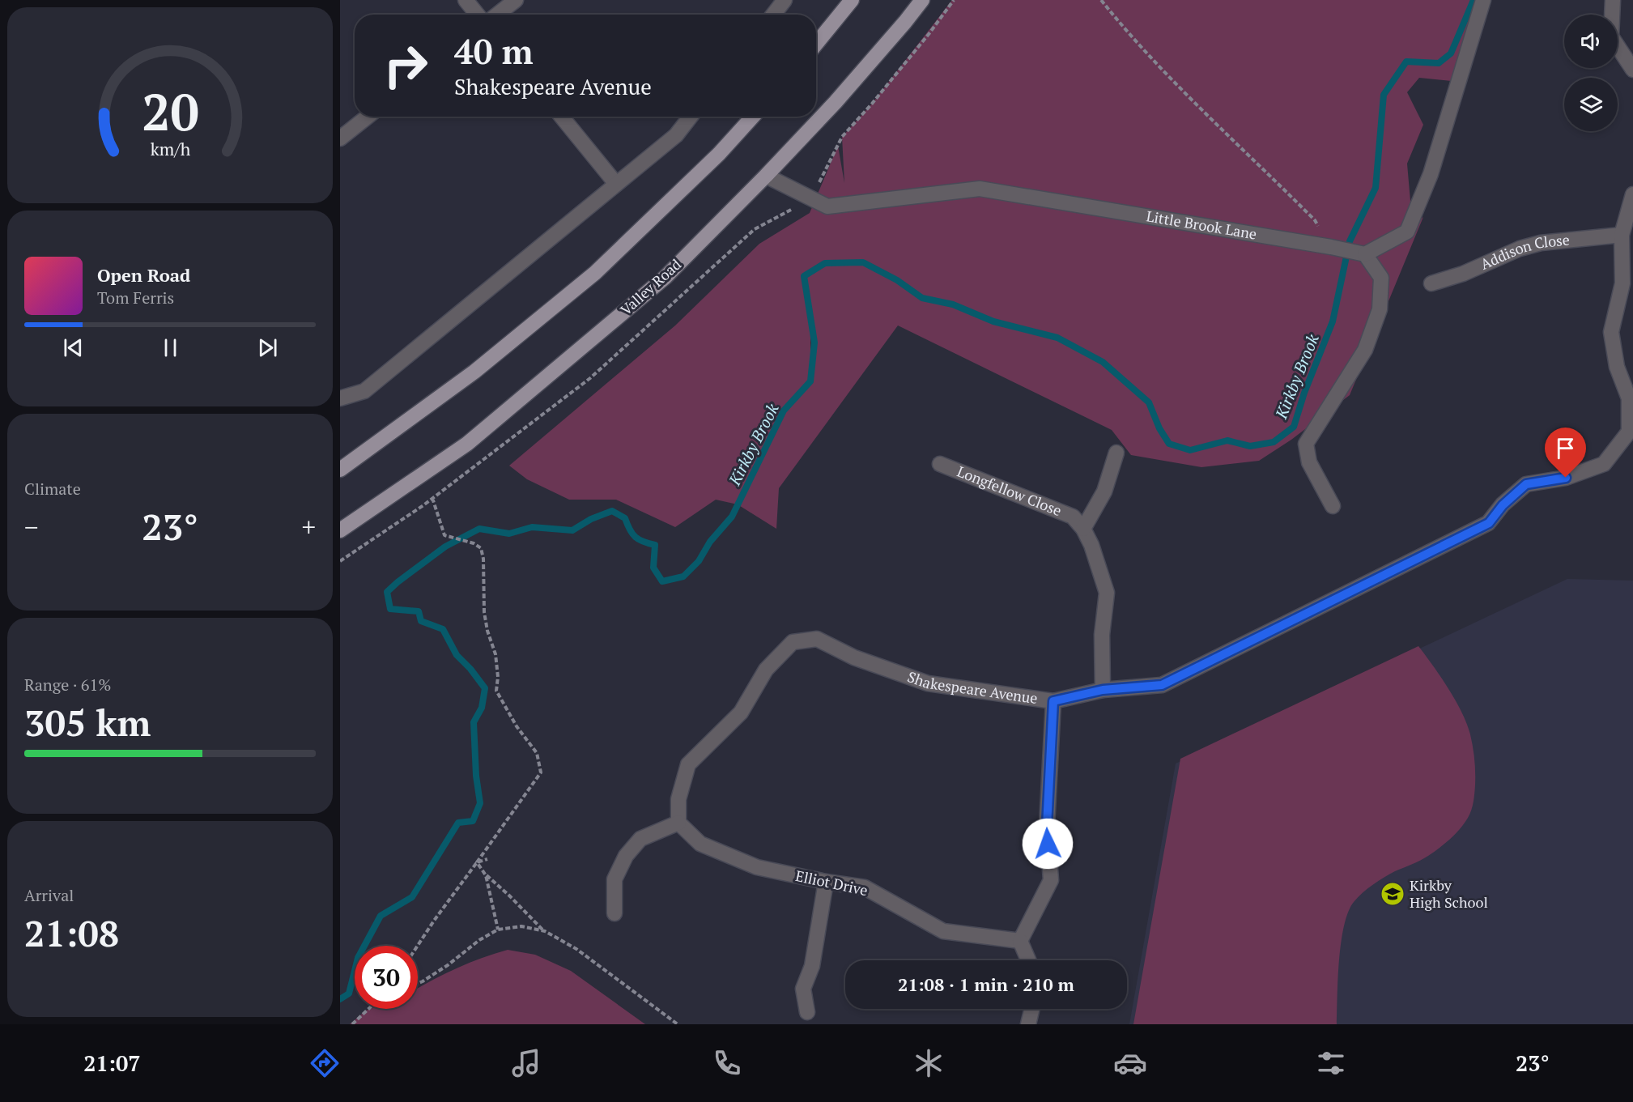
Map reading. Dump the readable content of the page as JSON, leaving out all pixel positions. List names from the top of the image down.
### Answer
{
  "streets": {
    "main road": ["Valley Road"],
    "street": [
      "Little Brook Lane",
      "Addison Close",
      "Longfellow Close",
      "Shakespeare Avenue",
      "Elliot Drive"
    ]
  },
  "crossings": [
    ["Little Brook Lane", "Valley Road"],
    ["Addison Close", "Shakespeare Avenue"],
    ["Longfellow Close", "Shakespeare Avenue"],
    ["Shakespeare Avenue", "Elliot Drive"]
  ],
  "water": ["Kirkby Brook"],
  "places": {
    "school or university": ["Kirkby High School"]
  },
  "page": {
    "turn": ["40 m", "Shakespeare Avenue"],
    "song": ["Open Road", "Tom Ferris"],
    "tile": [
      "Climate",
      ["Range · 61%", "305 km"],
      ["Arrival", "21:08"]
    ],
    "heat": ["−", "23°", "+"],
    "limit": "30",
    "trip": "21:08 · 1 min · 210 m",
    "tabs": ["21:07", "23°"],
    "gauge": ["20", "km/h"]
  }
}
